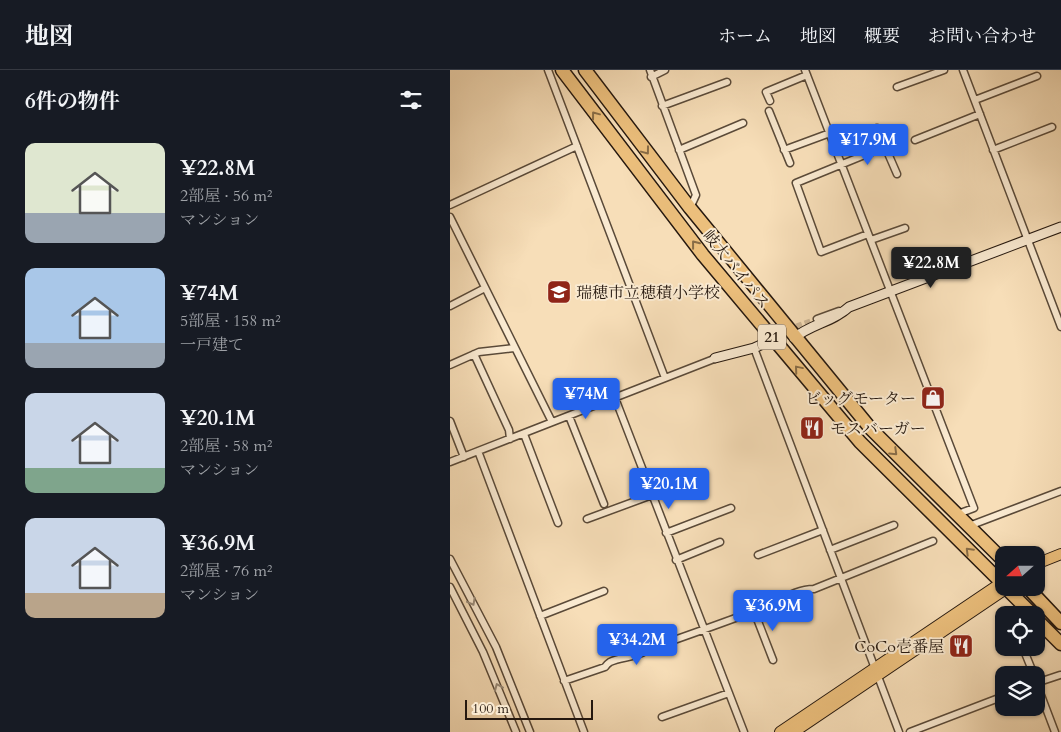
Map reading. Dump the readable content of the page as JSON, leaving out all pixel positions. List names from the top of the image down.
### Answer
{
  "streets": {
    "highway": ["岐大バイパス", "21"]
  },
  "places": {
    "school or university": ["瑞穂市立穂積小学校"],
    "shop": ["ビッグモーター"],
    "restaurant": ["モスバーガー", "CoCo壱番屋"]
  },
  "scale_bar": "100 m",
  "north": "left",
  "page": {
    "header": "地図",
    "nav": [
      "ホーム",
      "地図",
      "概要",
      "お問い合わせ"
    ],
    "heading": "6件の物件",
    "price": [
      "¥17.9M",
      "¥22.8M",
      "¥74M",
      "¥20.1M",
      "¥36.9M",
      "¥34.2M"
    ],
    "list": [
      {
        "name": "¥22.8M",
        "note": "2部屋 · 56 m² · マンション"
      },
      {
        "name": "¥74M",
        "note": "5部屋 · 158 m² · 一戸建て"
      },
      {
        "name": "¥20.1M",
        "note": "2部屋 · 58 m² · マンション"
      },
      {
        "name": "¥36.9M",
        "note": "2部屋 · 76 m² · マンション"
      }
    ],
    "scale": "100 m"
  }
}
